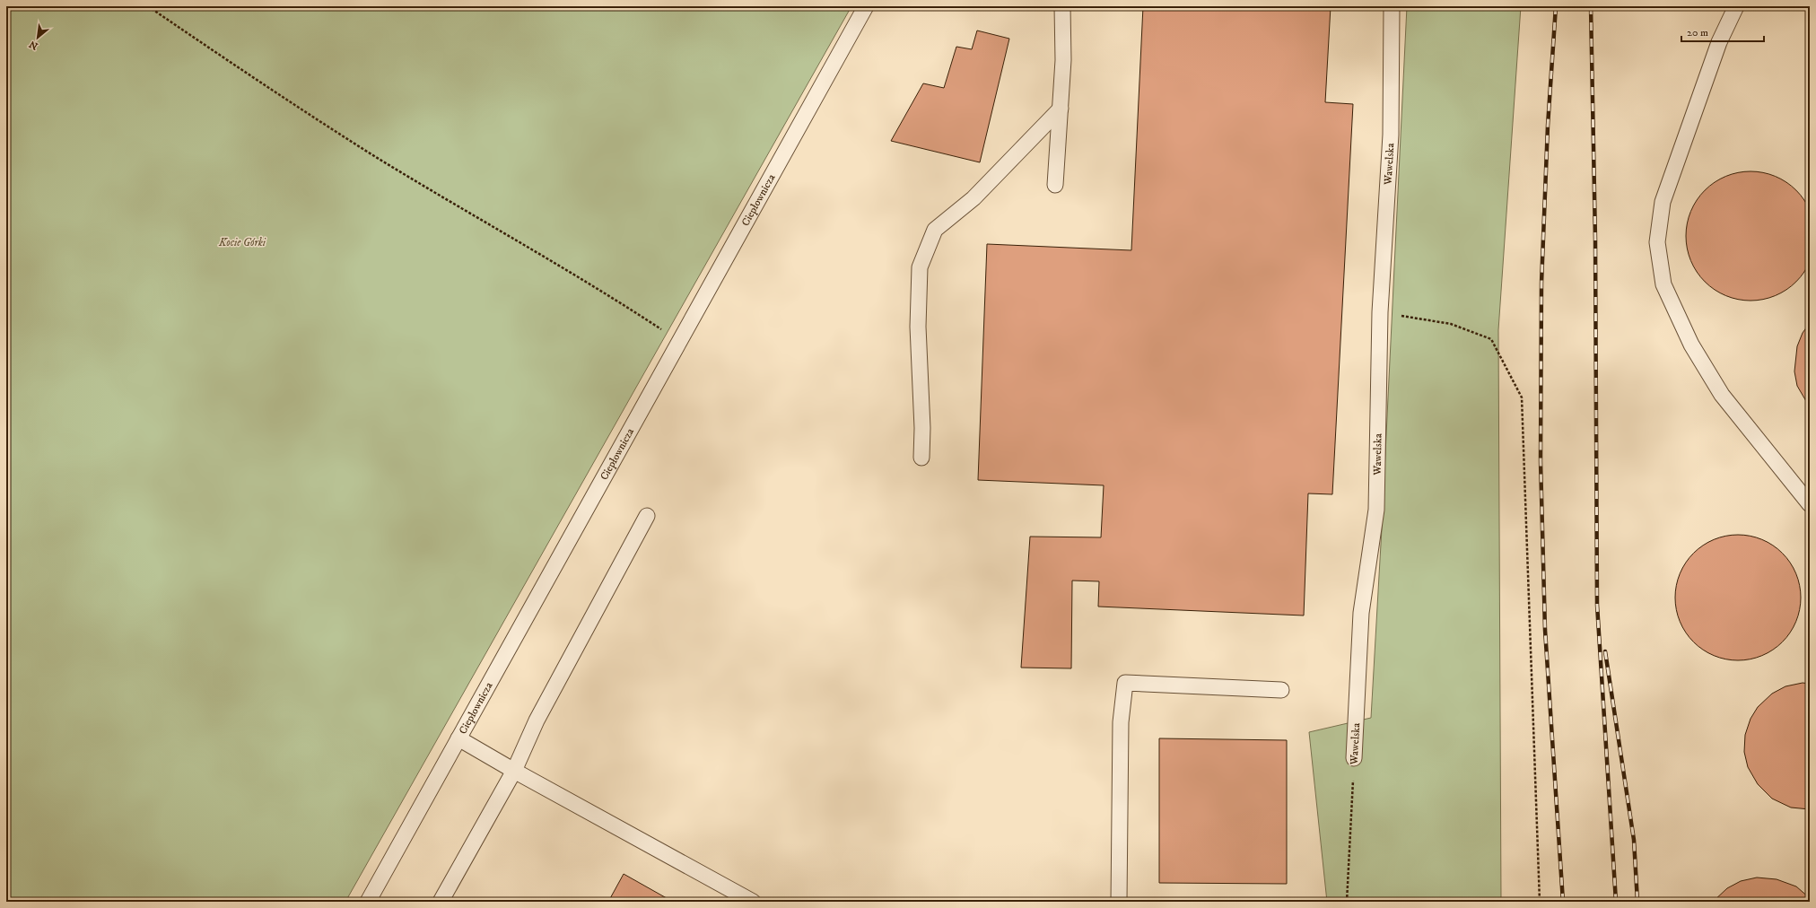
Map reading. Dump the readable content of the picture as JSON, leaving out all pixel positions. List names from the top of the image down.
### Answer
{
  "streets": {
    "lane": ["Wawelska", "Ciepłownicza"]
  },
  "parks": ["Kocie Górki"],
  "scale_bar": "20 m",
  "north": "bottom left"
}
